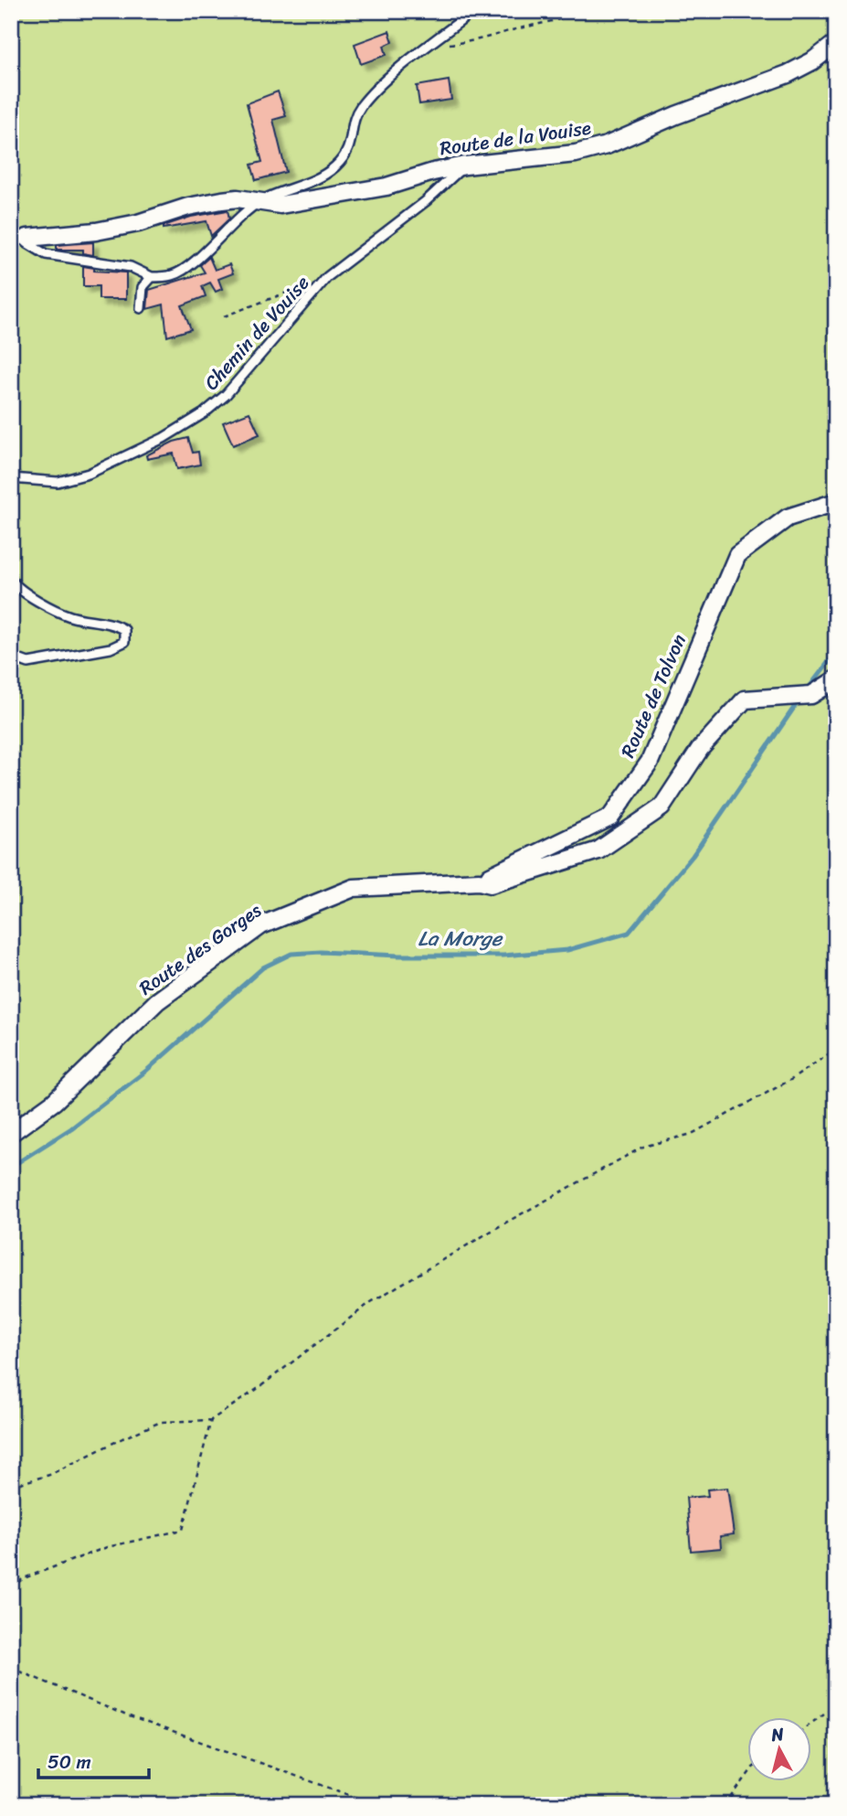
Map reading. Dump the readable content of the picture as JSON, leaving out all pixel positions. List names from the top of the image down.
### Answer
{
  "streets": {
    "street": ["Route de la Vouise", "Route de Tolvon", "Route des Gorges"],
    "lane": ["Chemin de Vouise"]
  },
  "crossings": [
    ["Route de la Vouise", "Chemin de Vouise"],
    ["Route de Tolvon", "Route des Gorges"]
  ],
  "water": ["La Morge"],
  "scale_bar": "50 m",
  "north": "top"
}
